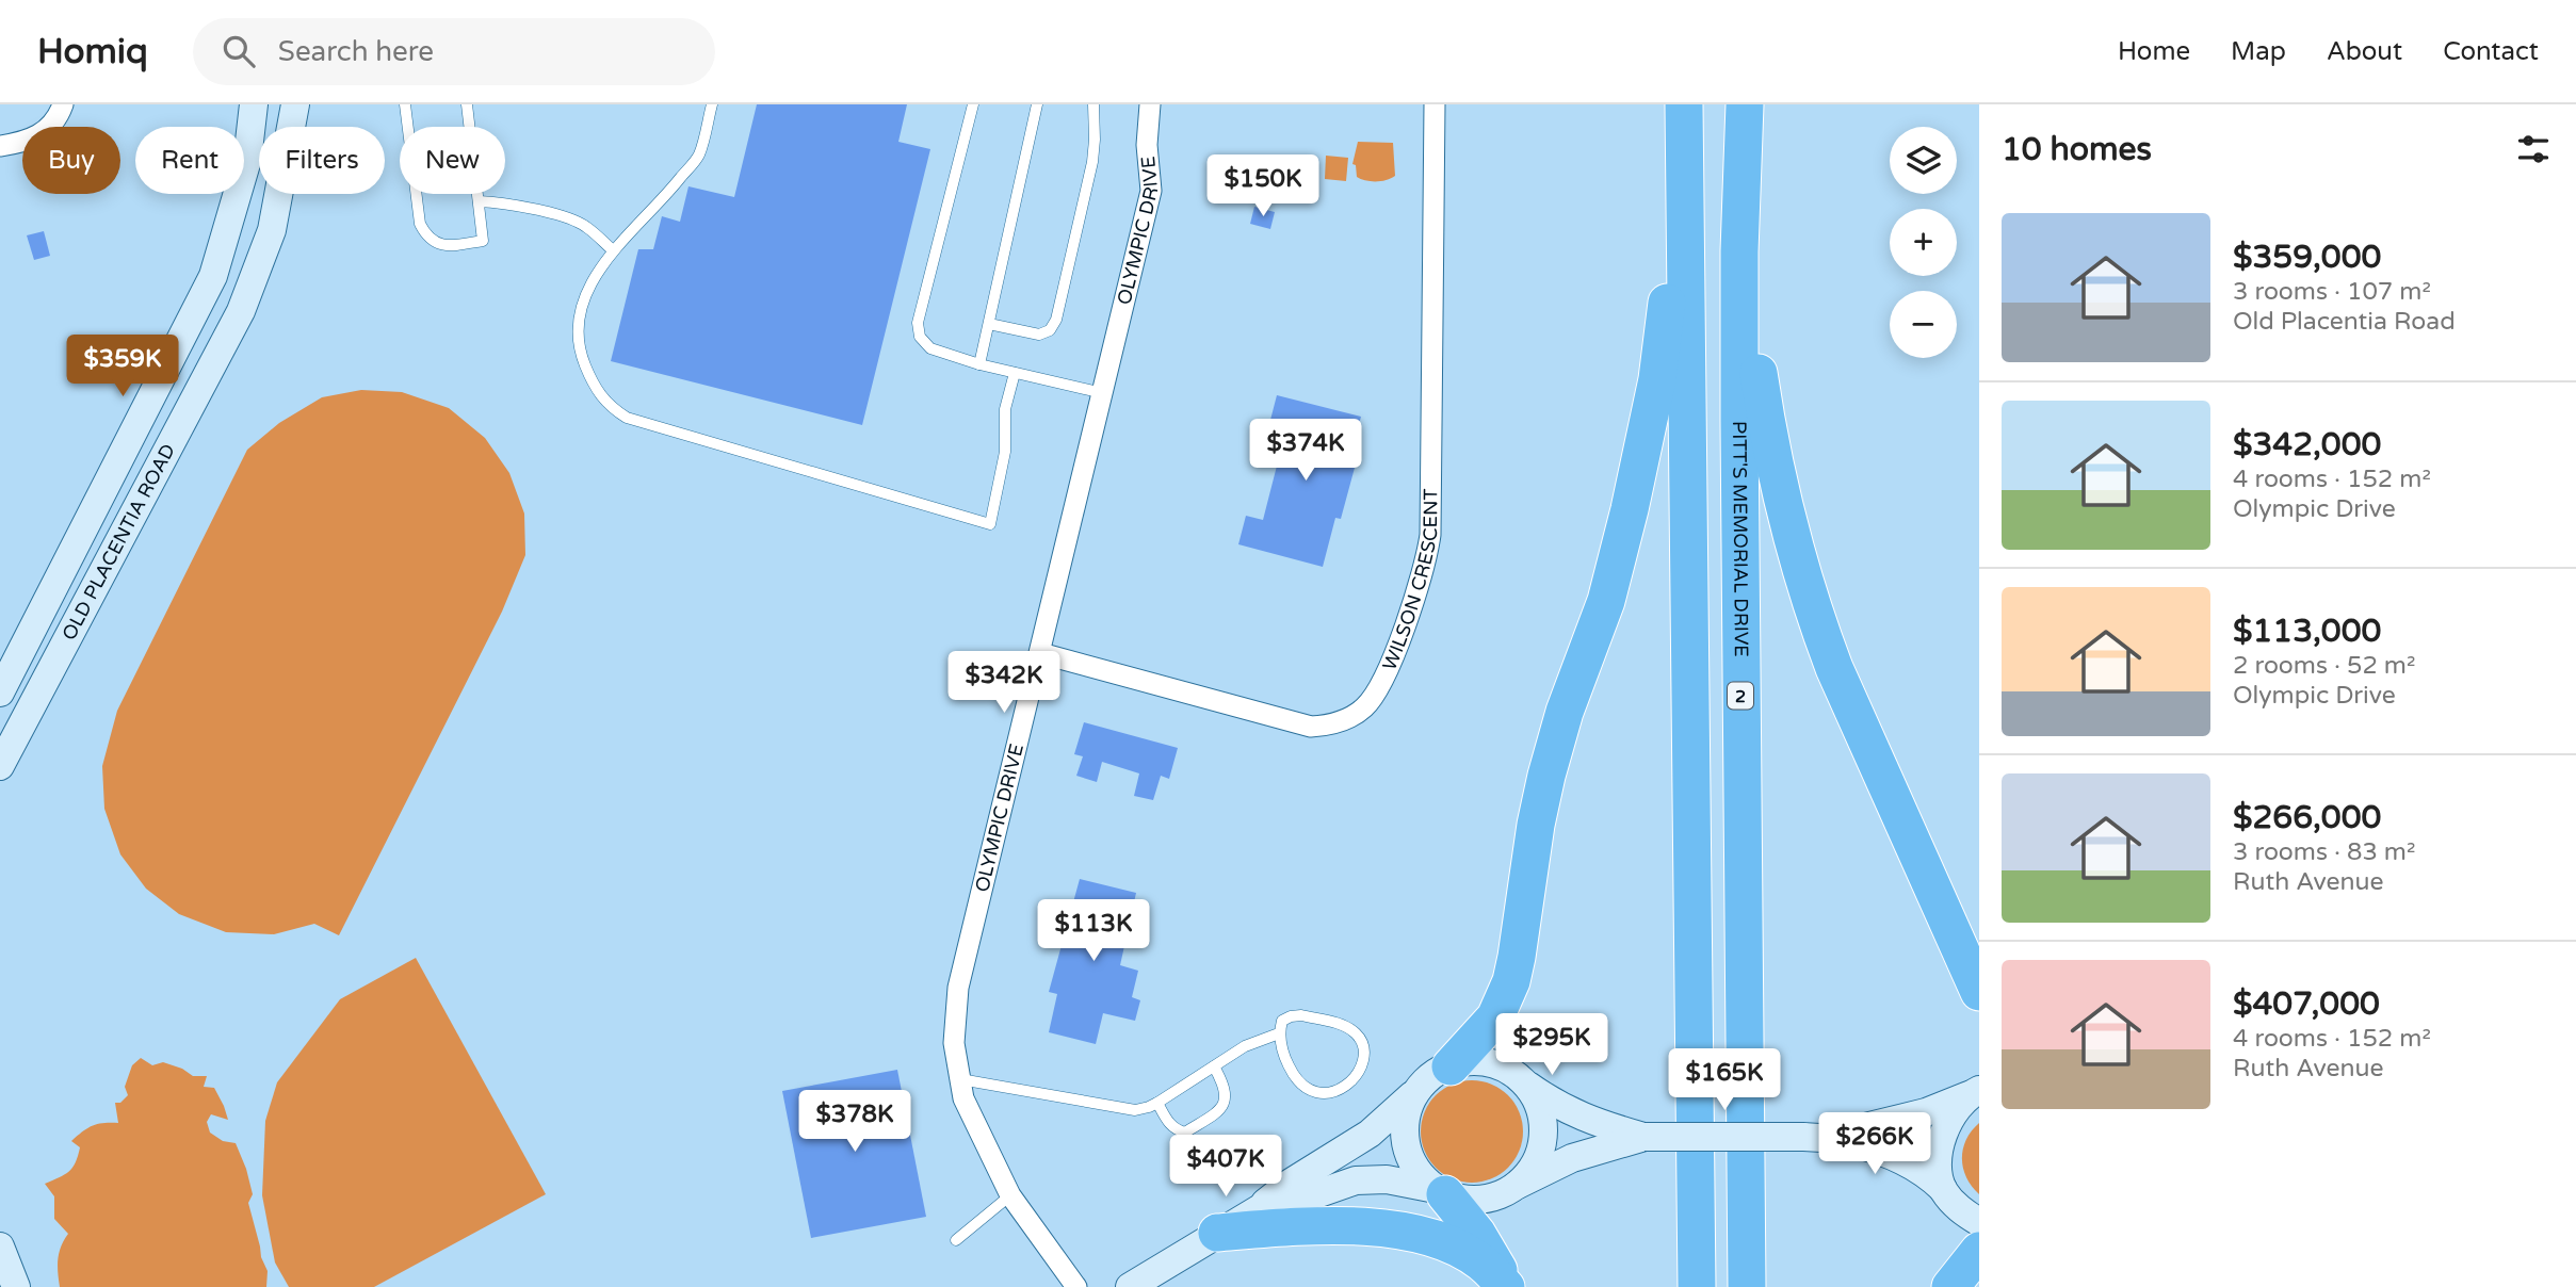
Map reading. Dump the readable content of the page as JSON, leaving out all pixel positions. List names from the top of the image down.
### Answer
{
  "streets": {
    "highway": ["PITT'S MEMORIAL DRIVE", "2"],
    "main road": ["OLD PLACENTIA ROAD"],
    "street": ["OLYMPIC DRIVE", "WILSON CRESCENT"]
  },
  "crossings": [
    ["OLYMPIC DRIVE", "WILSON CRESCENT"]
  ],
  "page": {
    "header": "Homiq",
    "search": "Search here",
    "nav": [
      "Home",
      "Map",
      "About",
      "Contact"
    ],
    "heading": "10 homes",
    "map_buttons": ["+", "−"],
    "chip": [
      "Buy",
      "Rent",
      "Filters",
      "New"
    ],
    "price": [
      "$150K",
      "$359K",
      "$374K",
      "$342K",
      "$113K",
      "$295K",
      "$165K",
      "$378K",
      "$266K",
      "$407K"
    ],
    "list": [
      {
        "name": "$359,000",
        "note": "3 rooms · 107 m² · Old Placentia Road"
      },
      {
        "name": "$342,000",
        "note": "4 rooms · 152 m² · Olympic Drive"
      },
      {
        "name": "$113,000",
        "note": "2 rooms · 52 m² · Olympic Drive"
      },
      {
        "name": "$266,000",
        "note": "3 rooms · 83 m² · Ruth Avenue"
      },
      {
        "name": "$407,000",
        "note": "4 rooms · 152 m² · Ruth Avenue"
      }
    ]
  }
}
